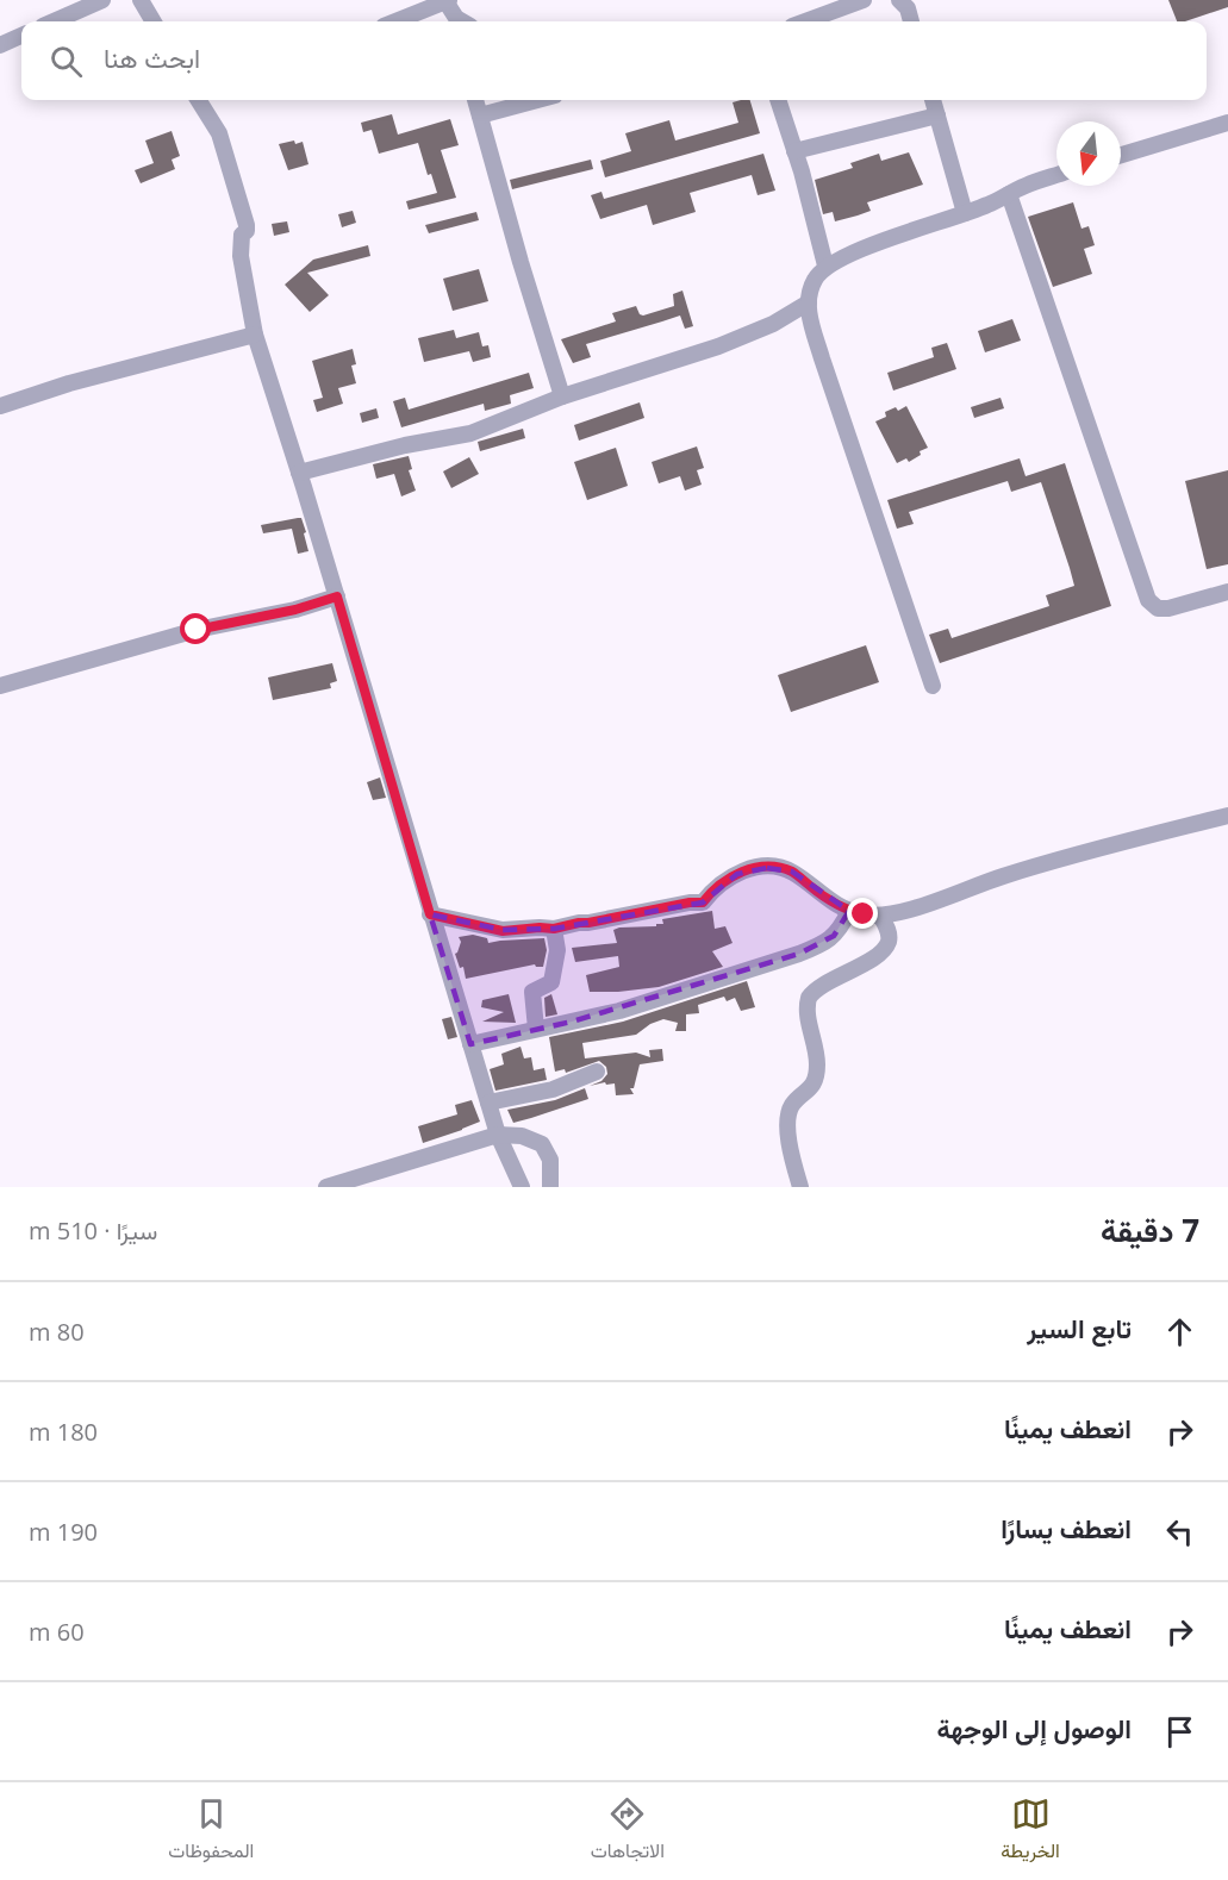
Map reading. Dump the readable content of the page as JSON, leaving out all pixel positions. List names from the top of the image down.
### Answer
{
  "north": "bottom",
  "page": {
    "search": "ابحث هنا",
    "heading": ["7 دقيقة", "سيرًا · 510 m"],
    "list": [
      ["تابع السير", "80 m"],
      ["انعطف يمينًا", "180 m"],
      ["انعطف يسارًا", "190 m"],
      ["انعطف يمينًا", "60 m"],
      "الوصول إلى الوجهة"
    ],
    "nav": ["الخريطة", "الاتجاهات", "المحفوظات"]
  }
}
